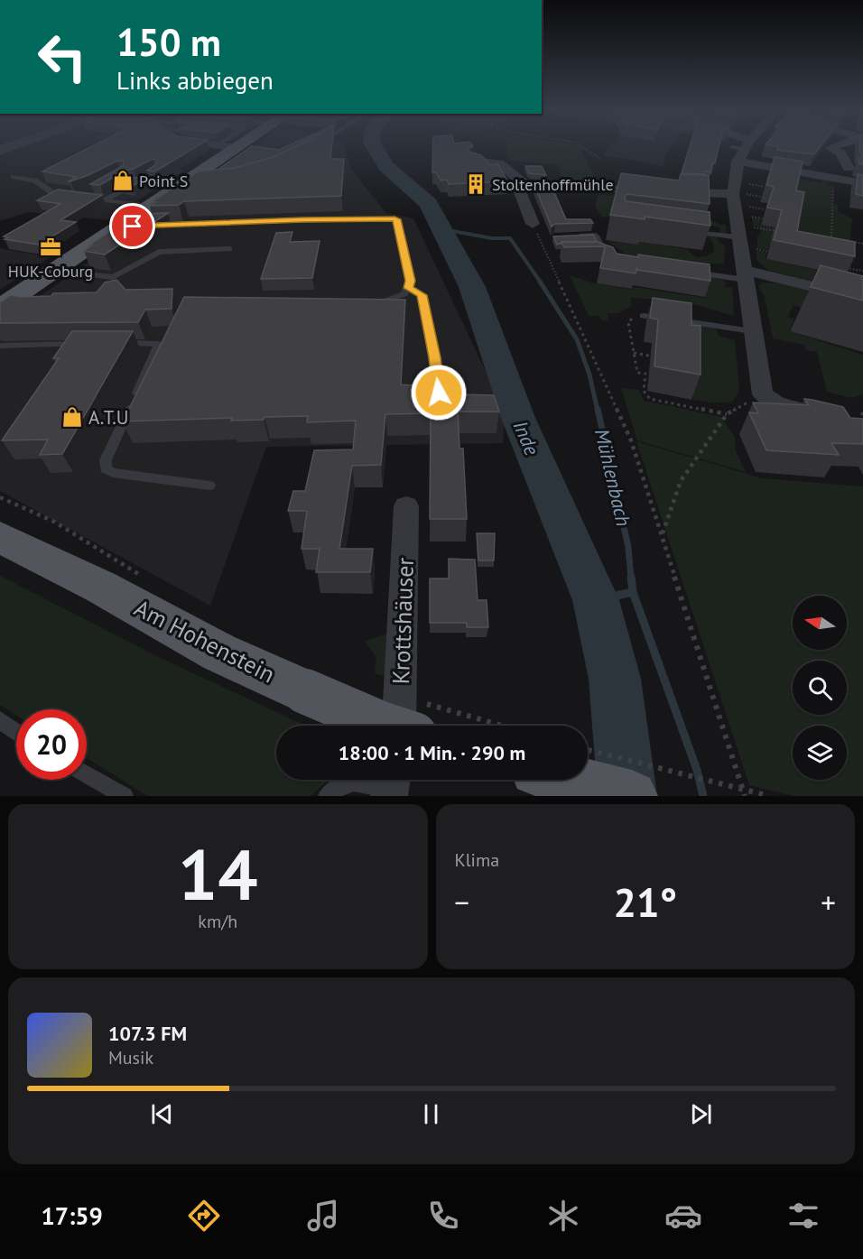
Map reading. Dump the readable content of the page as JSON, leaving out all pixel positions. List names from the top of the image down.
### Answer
{
  "streets": {
    "main road": ["Am Hohenstein"],
    "street": ["Krottshäuser"]
  },
  "water": ["Inde", "Mühlenbach"],
  "places": {
    "shop": ["Point S", "A.T.U"],
    "building": ["Stoltenhoffmühle"],
    "office": ["HUK-Coburg"]
  },
  "north": "left",
  "page": {
    "turn": ["150 m", "Links abbiegen"],
    "limit": "20",
    "trip": "18:00 · 1 Min. · 290 m",
    "tile": [
      ["14", "km/h"],
      "Klima"
    ],
    "heat": ["−", "21°", "+"],
    "song": ["107.3 FM", "Musik"],
    "tabs": "17:59"
  }
}
